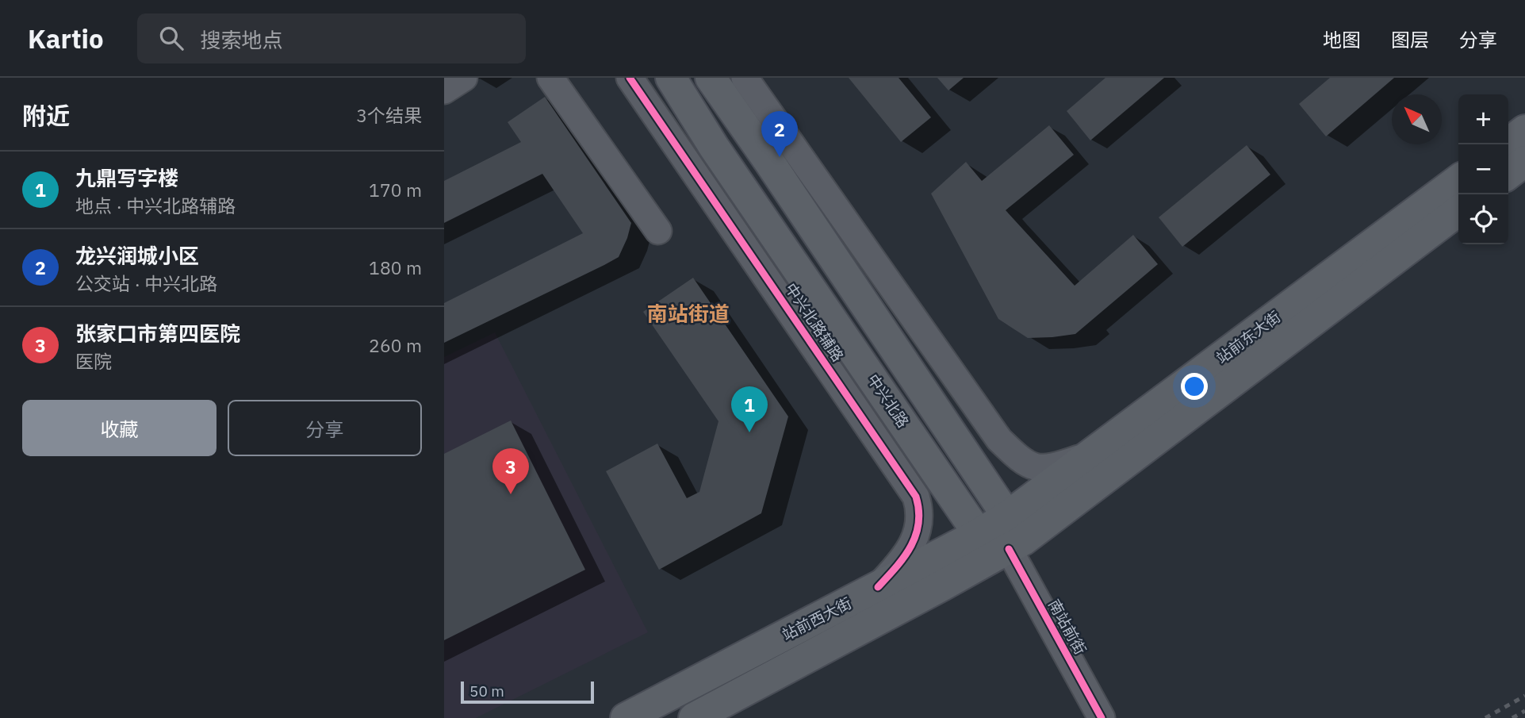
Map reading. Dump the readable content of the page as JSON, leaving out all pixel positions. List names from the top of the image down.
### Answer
{
  "streets": {
    "main road": ["站前东大街", "中兴北路", "站前西大街"],
    "street": ["中兴北路辅路", "南站前街"]
  },
  "crossings": [
    ["中兴北路辅路", "站前西大街"],
    ["站前东大街", "中兴北路"],
    ["站前东大街", "站前西大街"],
    ["站前东大街", "南站前街"],
    ["中兴北路", "站前西大街"],
    ["中兴北路", "南站前街"],
    ["站前西大街", "南站前街"]
  ],
  "districts": ["南站街道"],
  "scale_bar": "50 m",
  "north": "top left",
  "page": {
    "header": "Kartio",
    "search": "搜索地点",
    "nav": ["地图", "图层", "分享"],
    "heading": ["附近", "3个结果"],
    "map_buttons": ["+", "−"],
    "pins": ["2", "1", "3"],
    "list": [
      {
        "mark": "1",
        "name": "九鼎写字楼",
        "note": "地点 · 中兴北路辅路",
        "value": "170 m"
      },
      {
        "mark": "2",
        "name": "龙兴润城小区",
        "note": "公交站 · 中兴北路",
        "value": "180 m"
      },
      {
        "mark": "3",
        "name": "张家口市第四医院",
        "note": "医院",
        "value": "260 m"
      }
    ],
    "buttons": ["收藏", "分享"],
    "scale": "50 m"
  }
}
